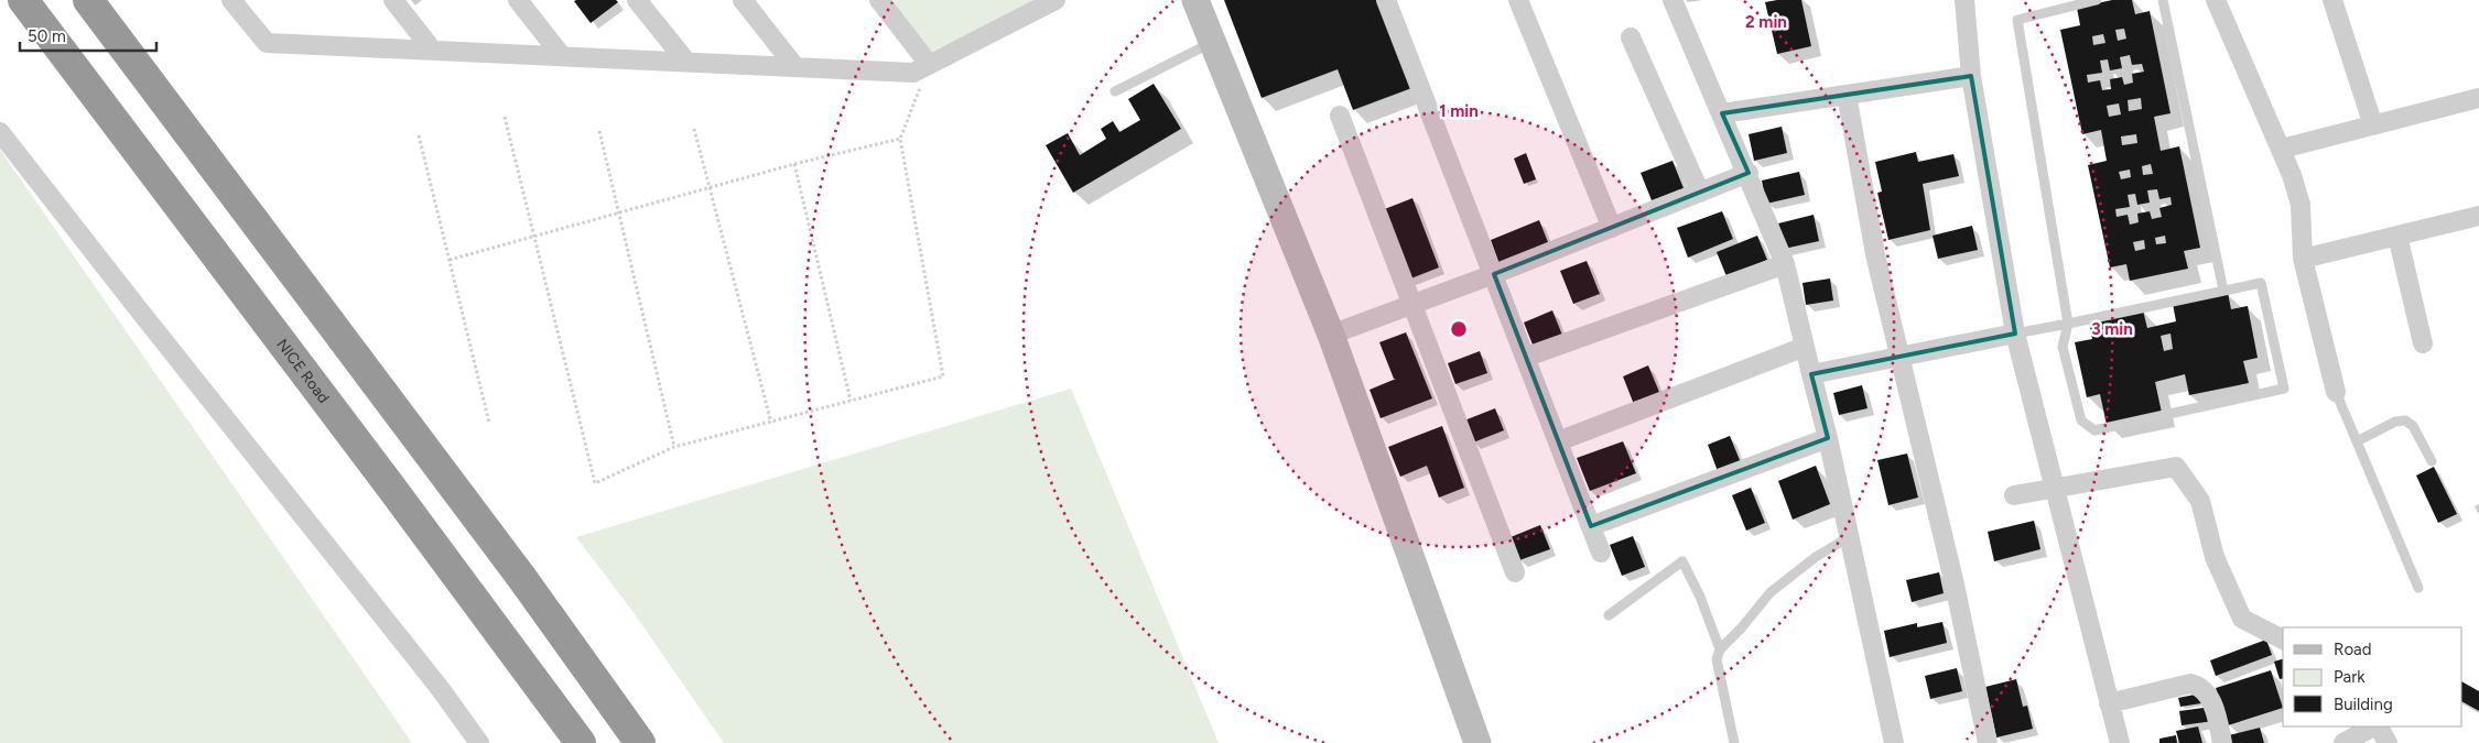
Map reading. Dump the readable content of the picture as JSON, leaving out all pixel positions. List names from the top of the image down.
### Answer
{
  "streets": {
    "highway": ["NICE Road"]
  },
  "legend": ["Road", "Park", "Building"],
  "scale_bar": "50 m",
  "rings": ["2 min", "1 min", "3 min"]
}
